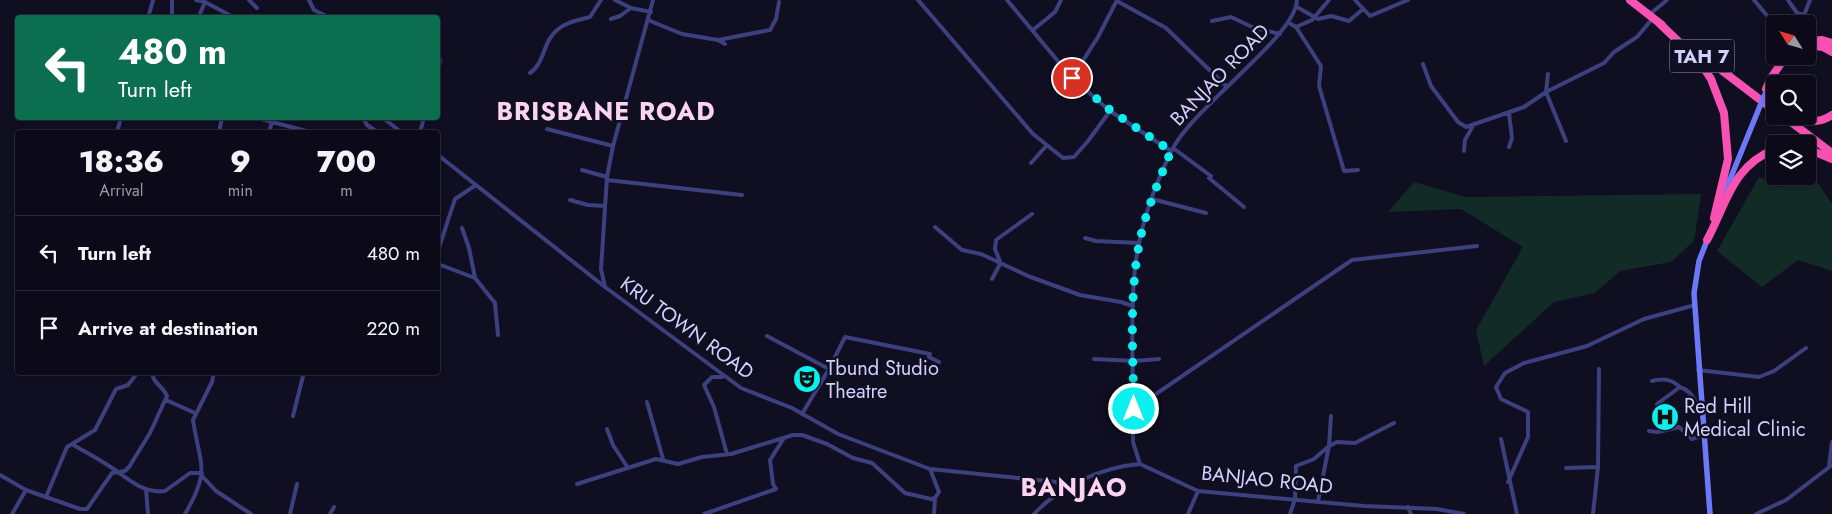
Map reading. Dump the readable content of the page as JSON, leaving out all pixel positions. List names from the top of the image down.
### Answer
{
  "streets": {
    "highway": ["TAH 7"],
    "street": ["BANJAO ROAD", "KRU TOWN ROAD"]
  },
  "districts": ["BRISBANE ROAD", "BANJAO"],
  "places": {
    "theatre": ["Tbund Studio Theatre"],
    "hospital": ["Red Hill Medical Clinic"]
  },
  "north": "top left",
  "page": {
    "turn": ["480 m", "Turn left"],
    "eta": [
      "18:36",
      "Arrival",
      "9",
      "min",
      "700",
      "m"
    ],
    "list": [
      {
        "name": "Turn left",
        "value": "480 m"
      },
      {
        "name": "Arrive at destination",
        "value": "220 m"
      }
    ]
  }
}
